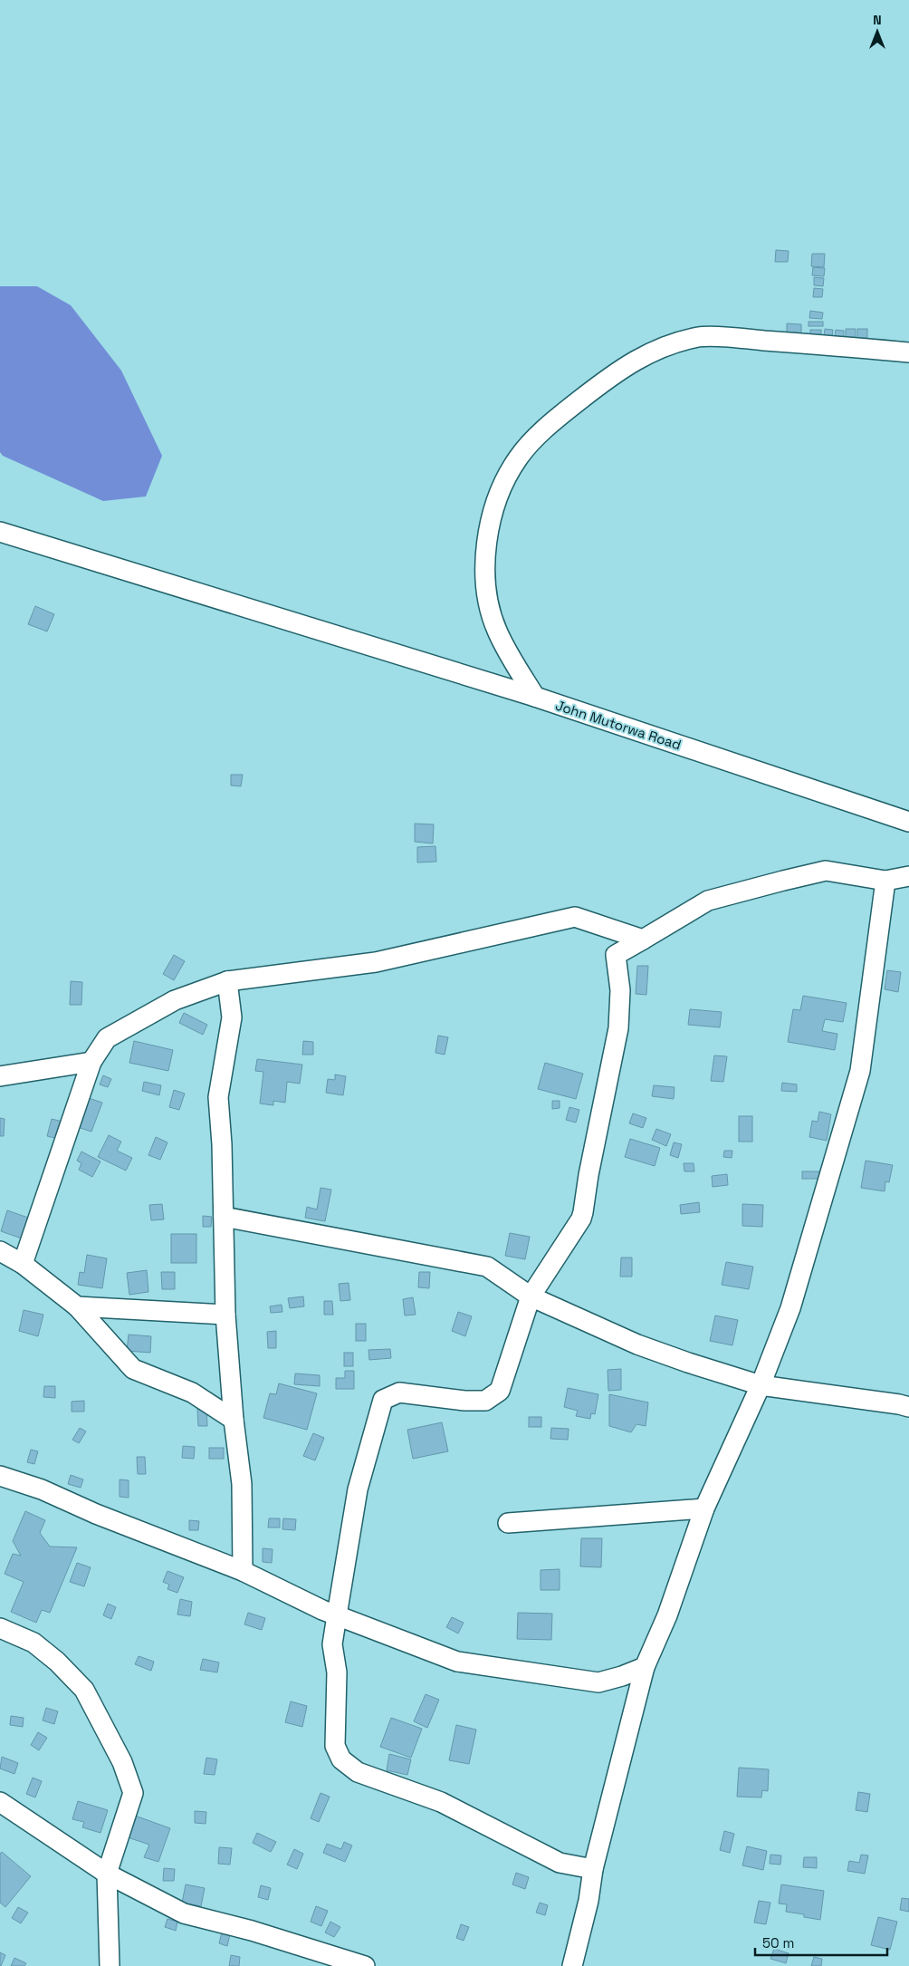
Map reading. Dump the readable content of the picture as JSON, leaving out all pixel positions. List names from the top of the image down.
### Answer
{
  "streets": {
    "street": ["John Mutorwa Road"]
  },
  "scale_bar": "50 m",
  "north": "top"
}
